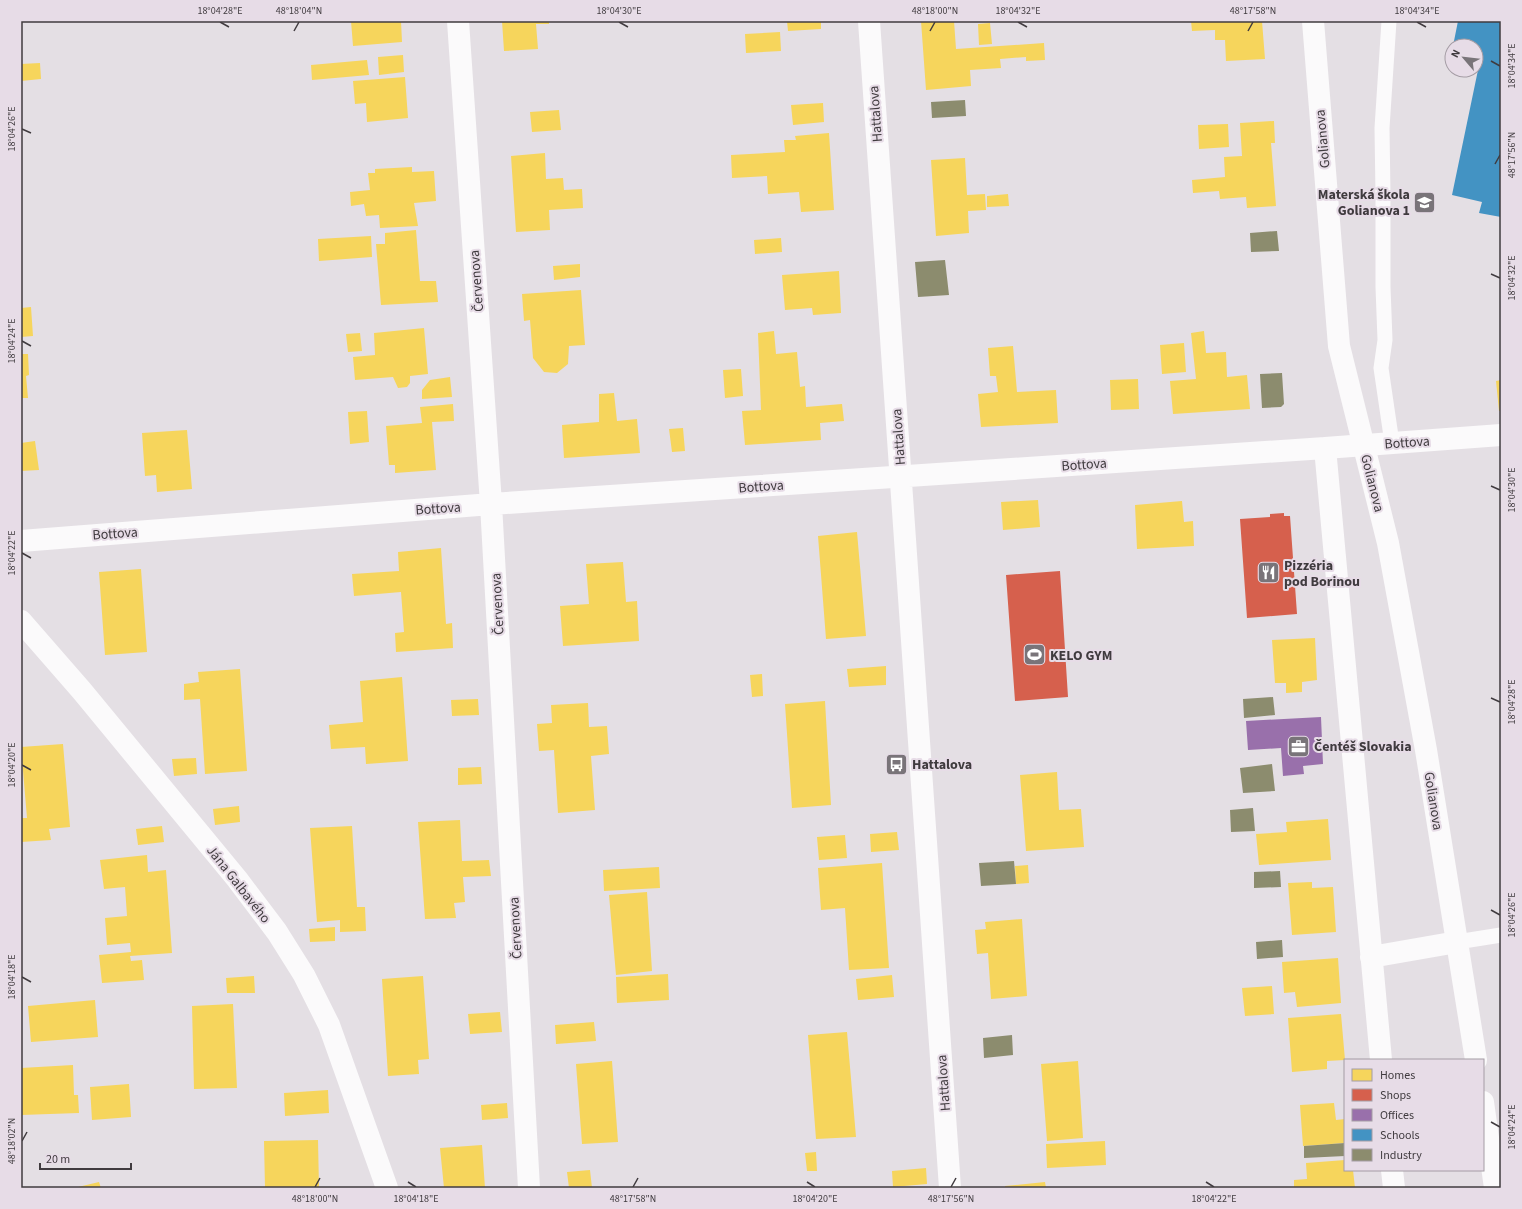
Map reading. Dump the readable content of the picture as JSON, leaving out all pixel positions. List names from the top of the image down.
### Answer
{
  "streets": {
    "street": [
      "Hattalova",
      "Golianova",
      "Červenova",
      "Bottova",
      "Jána Galbavého"
    ]
  },
  "crossings": [
    ["Hattalova", "Bottova"],
    ["Golianova", "Bottova"],
    ["Červenova", "Bottova"]
  ],
  "places": {
    "school or university": ["Materská škola Golianova 1"],
    "restaurant": ["Pizzéria pod Borinou"],
    "sports": ["KELO GYM"],
    "office": ["Čentéš Slovakia"],
    "bus stop": ["Hattalova"]
  },
  "legend": [
    "Homes",
    "Shops",
    "Offices",
    "Schools",
    "Industry"
  ],
  "scale_bar": "20 m",
  "north": "top left",
  "coordinates": [
    "18°04'28\"E",
    "48°18'04\"N",
    "18°04'30\"E",
    "48°18'00\"N",
    "18°04'32\"E",
    "48°17'58\"N",
    "18°04'34\"E",
    "18°04'26\"E",
    "48°17'56\"N",
    "18°04'24\"E",
    "18°04'22\"E",
    "18°04'20\"E",
    "18°04'18\"E",
    "48°18'02\"N"
  ]
}
